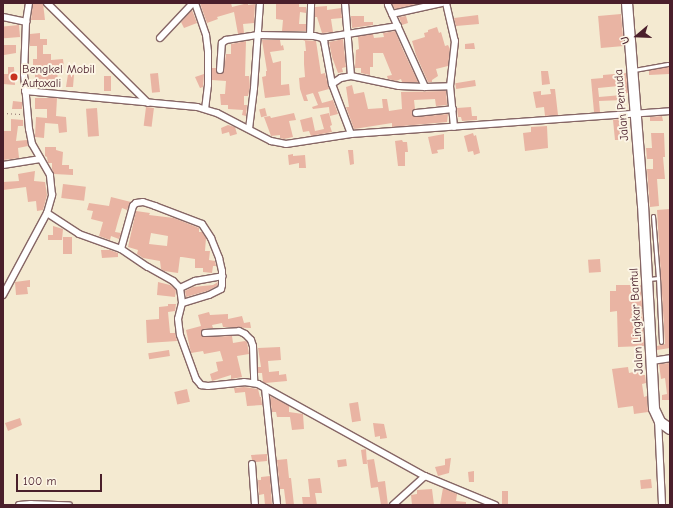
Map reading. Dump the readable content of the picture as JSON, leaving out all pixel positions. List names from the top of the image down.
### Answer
{
  "streets": {
    "main road": ["Jalan Pemuda", "Jalan Lingkar Bantul"]
  },
  "crossings": [
    ["Jalan Pemuda", "Jalan Lingkar Bantul"]
  ],
  "places": ["Bengkel Mobil Autoxali"],
  "scale_bar": "100 m",
  "north": "left"
}
